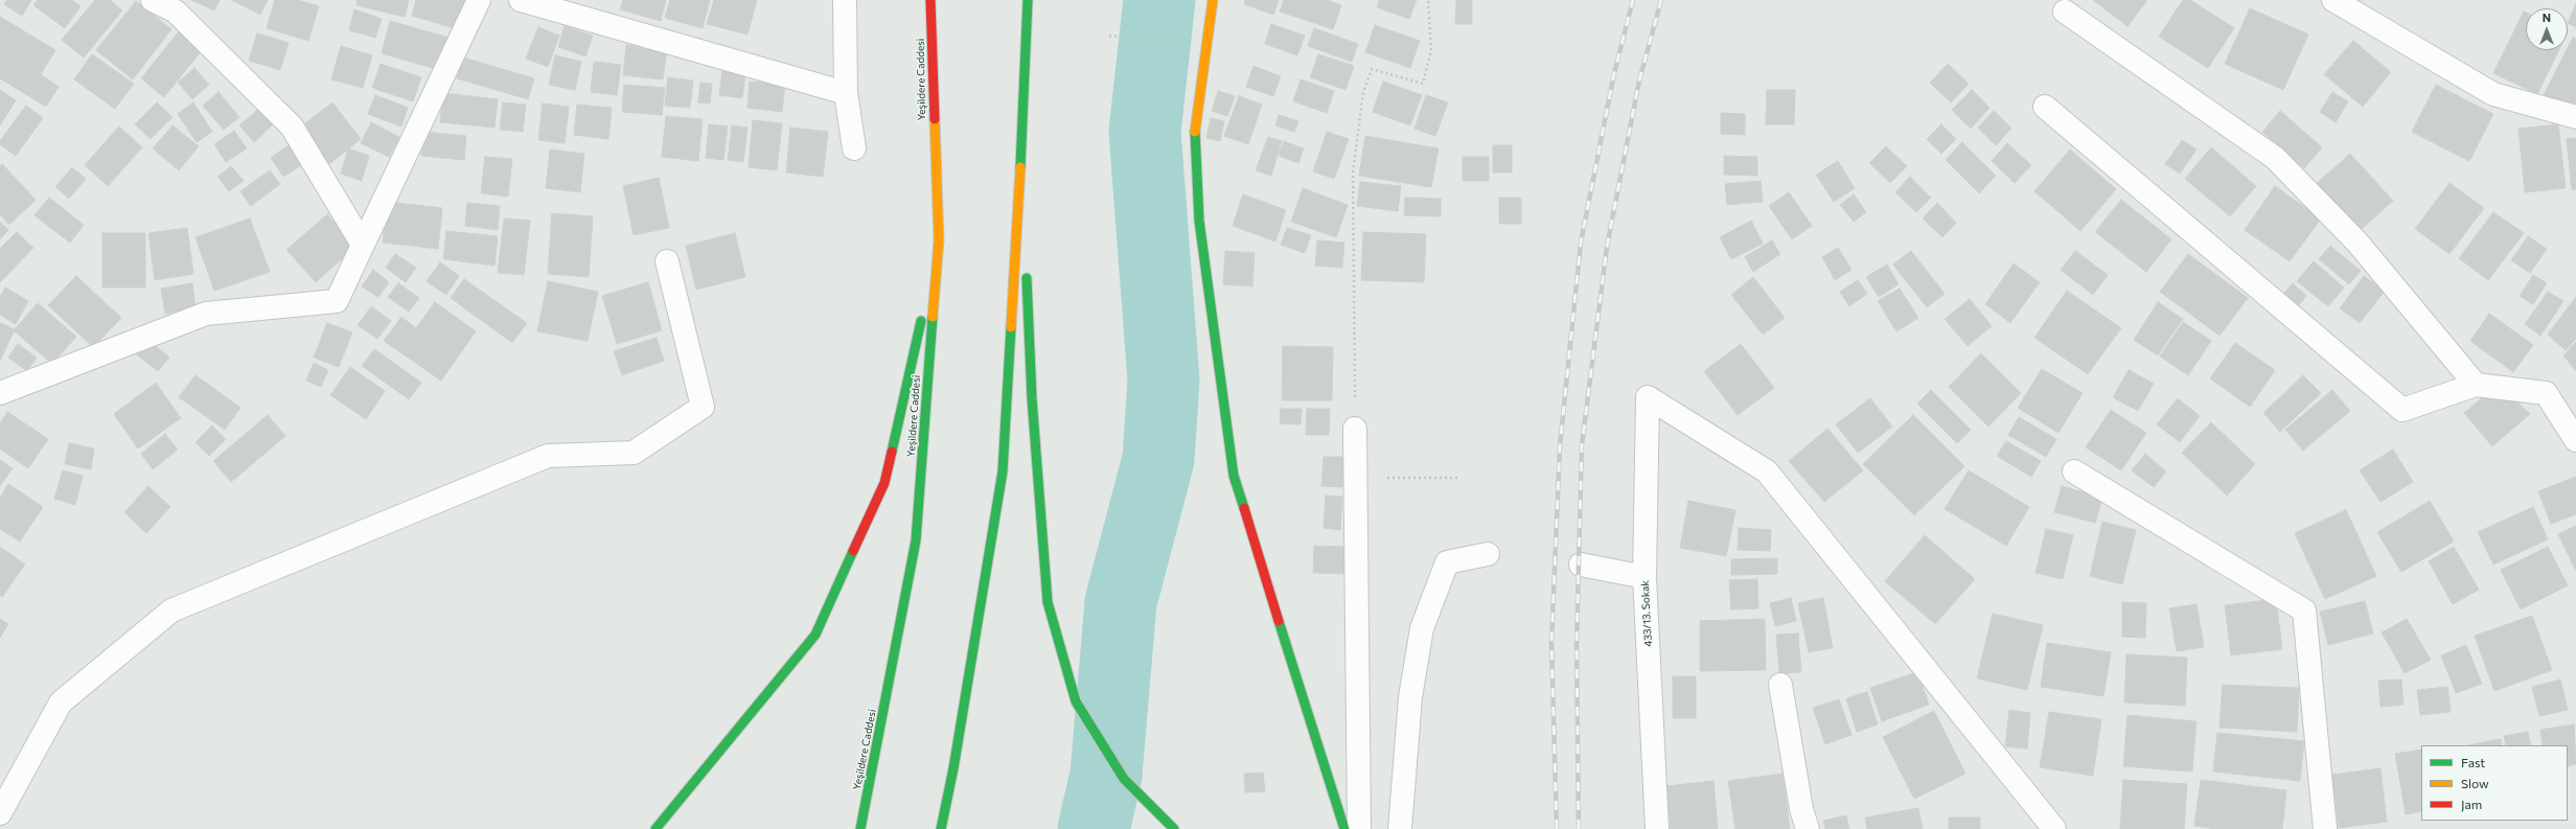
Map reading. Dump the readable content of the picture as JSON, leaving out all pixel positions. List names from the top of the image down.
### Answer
{
  "streets": {
    "main road": ["Yeşildere Caddesi"],
    "street": ["433/13. Sokak"]
  },
  "legend": ["Fast", "Slow", "Jam"],
  "north": "top"
}
